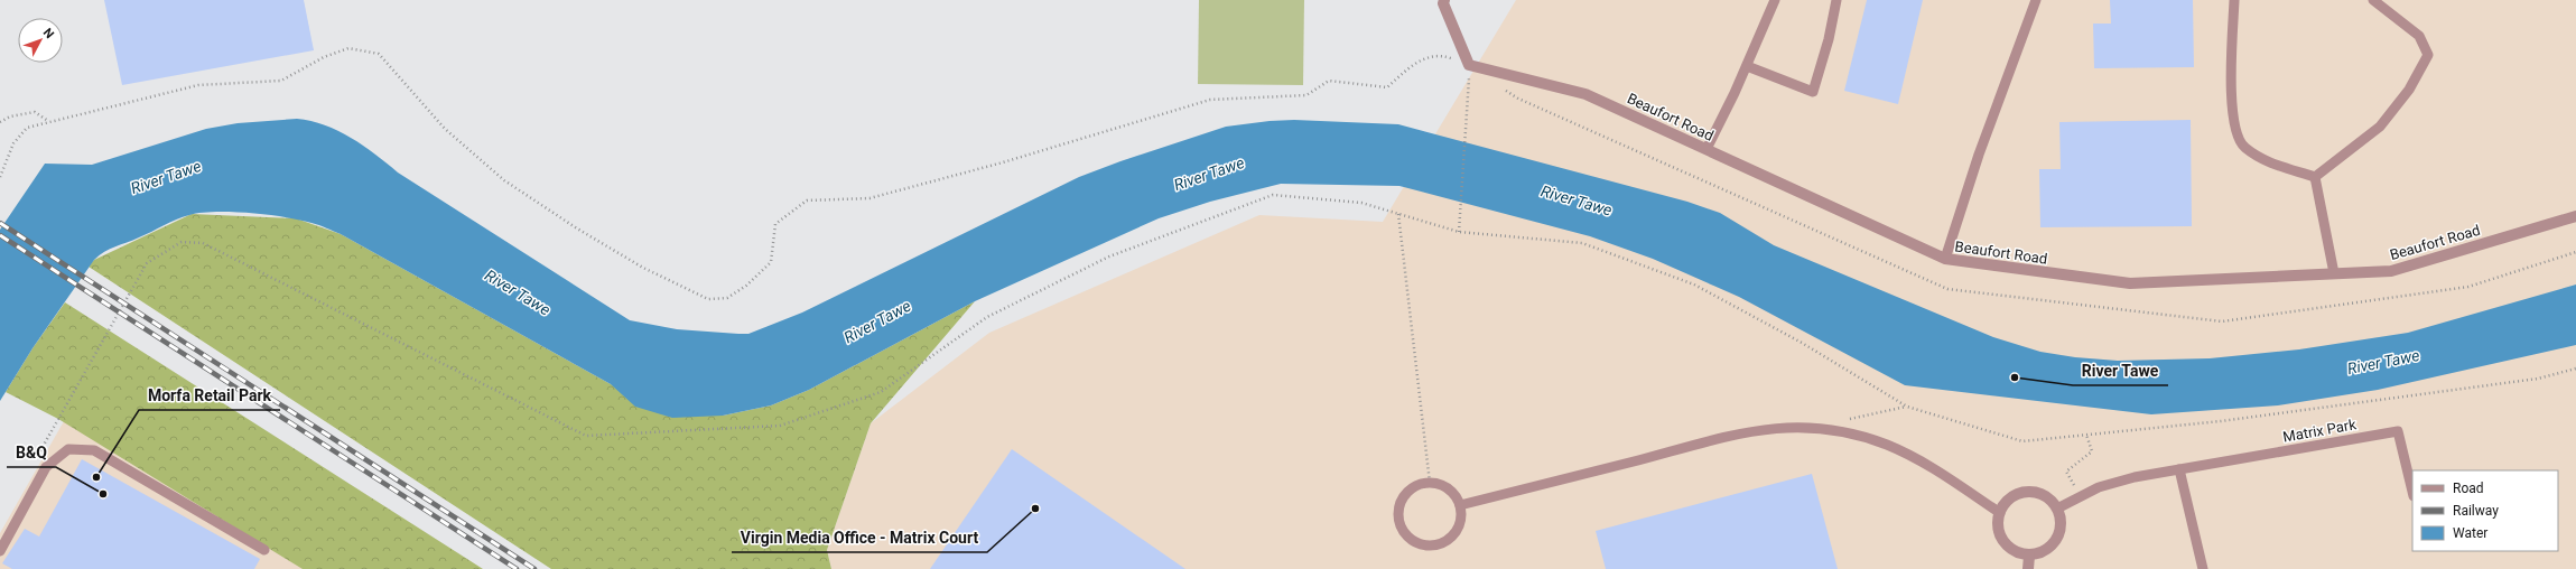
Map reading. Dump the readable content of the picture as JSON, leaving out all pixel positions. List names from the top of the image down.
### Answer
{
  "streets": {
    "street": ["Beaufort Road"],
    "lane": ["Matrix Park"]
  },
  "water": ["River Tawe"],
  "places": [
    "River Tawe",
    "Morfa Retail Park",
    "B&Q",
    "Virgin Media Office - Matrix Court"
  ],
  "legend": ["Road", "Railway", "Water"],
  "north": "top right"
}
